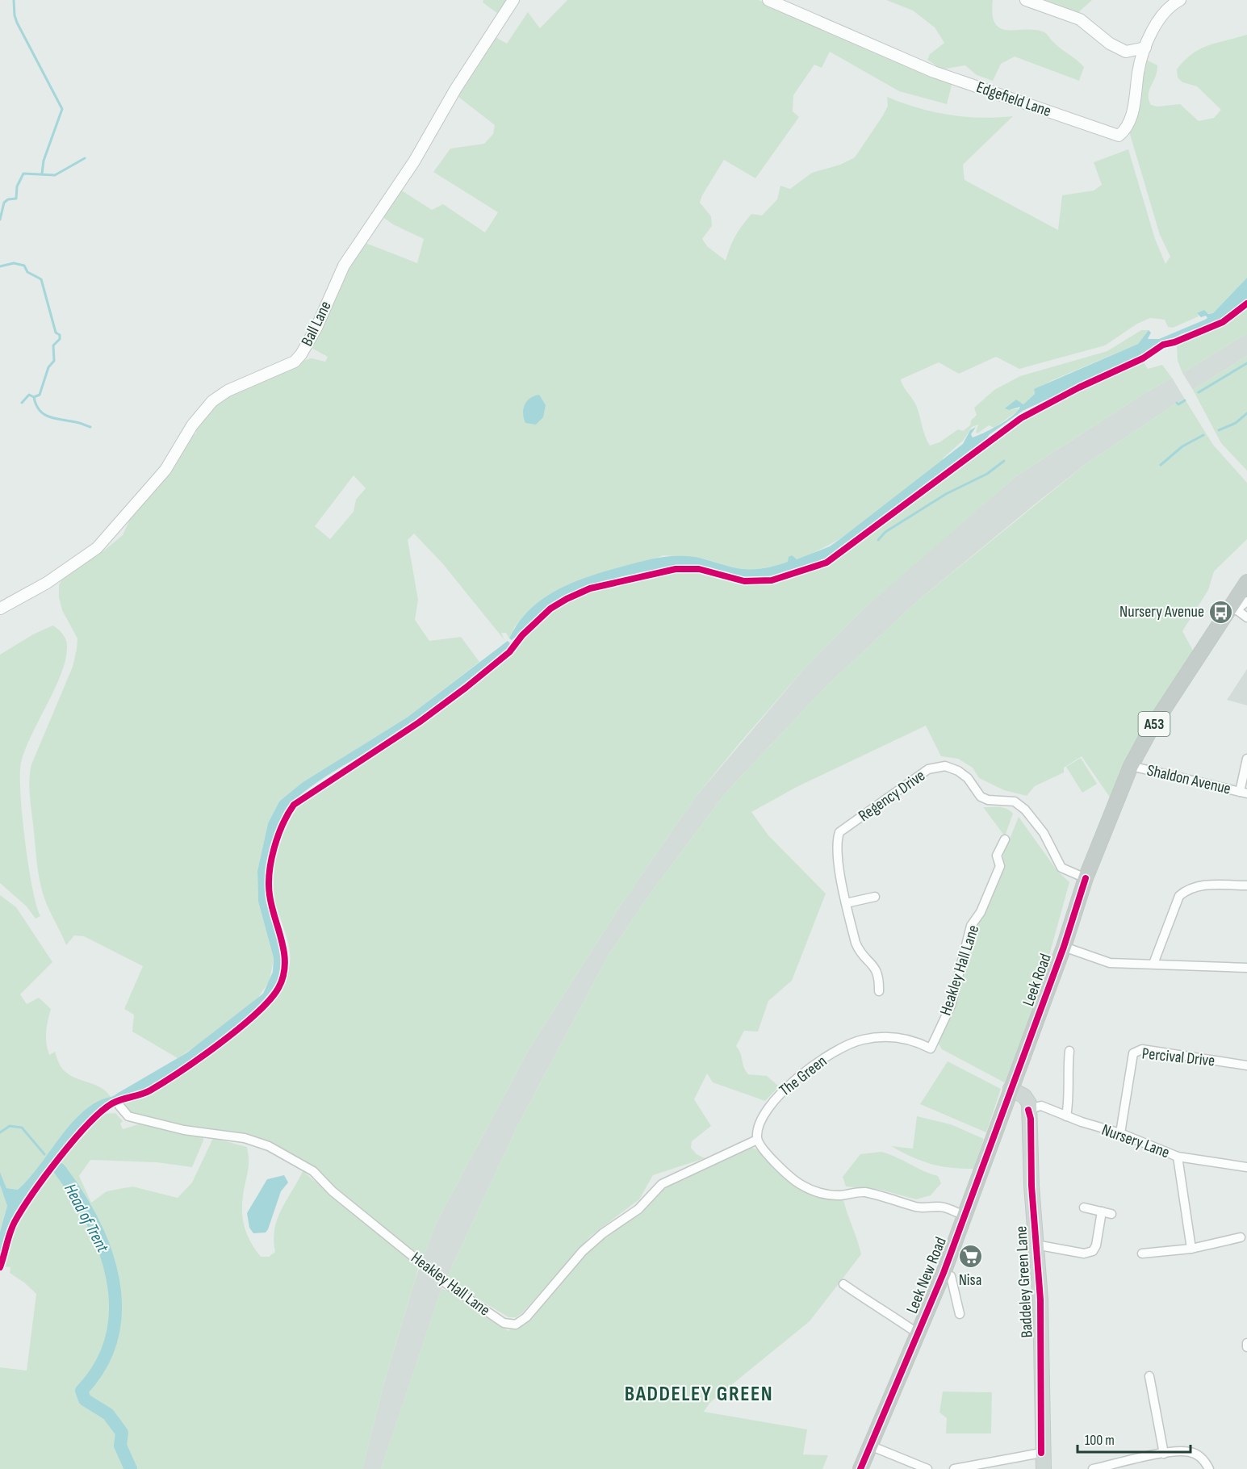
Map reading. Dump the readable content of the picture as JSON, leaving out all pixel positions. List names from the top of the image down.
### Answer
{
  "streets": {
    "highway": ["A53", "Leek Road", "Leek New Road"],
    "main road": ["Baddeley Green Lane"],
    "street": [
      "Edgefield Lane",
      "Ball Lane",
      "Shaldon Avenue",
      "Regency Drive",
      "Heakley Hall Lane",
      "Percival Drive",
      "The Green",
      "Nursery Lane"
    ]
  },
  "crossings": [
    ["Shaldon Avenue", "Leek Road"],
    ["Regency Drive", "Leek Road"],
    ["Heakley Hall Lane", "The Green"],
    ["Leek Road", "Leek New Road"],
    ["Percival Drive", "Nursery Lane"],
    ["Nursery Lane", "Baddeley Green Lane"]
  ],
  "districts": ["BADDELEY GREEN"],
  "water": ["Head of Trent"],
  "places": {
    "bus stop": ["Nursery Avenue"],
    "supermarket": ["Nisa"]
  },
  "scale_bar": "100 m"
}
